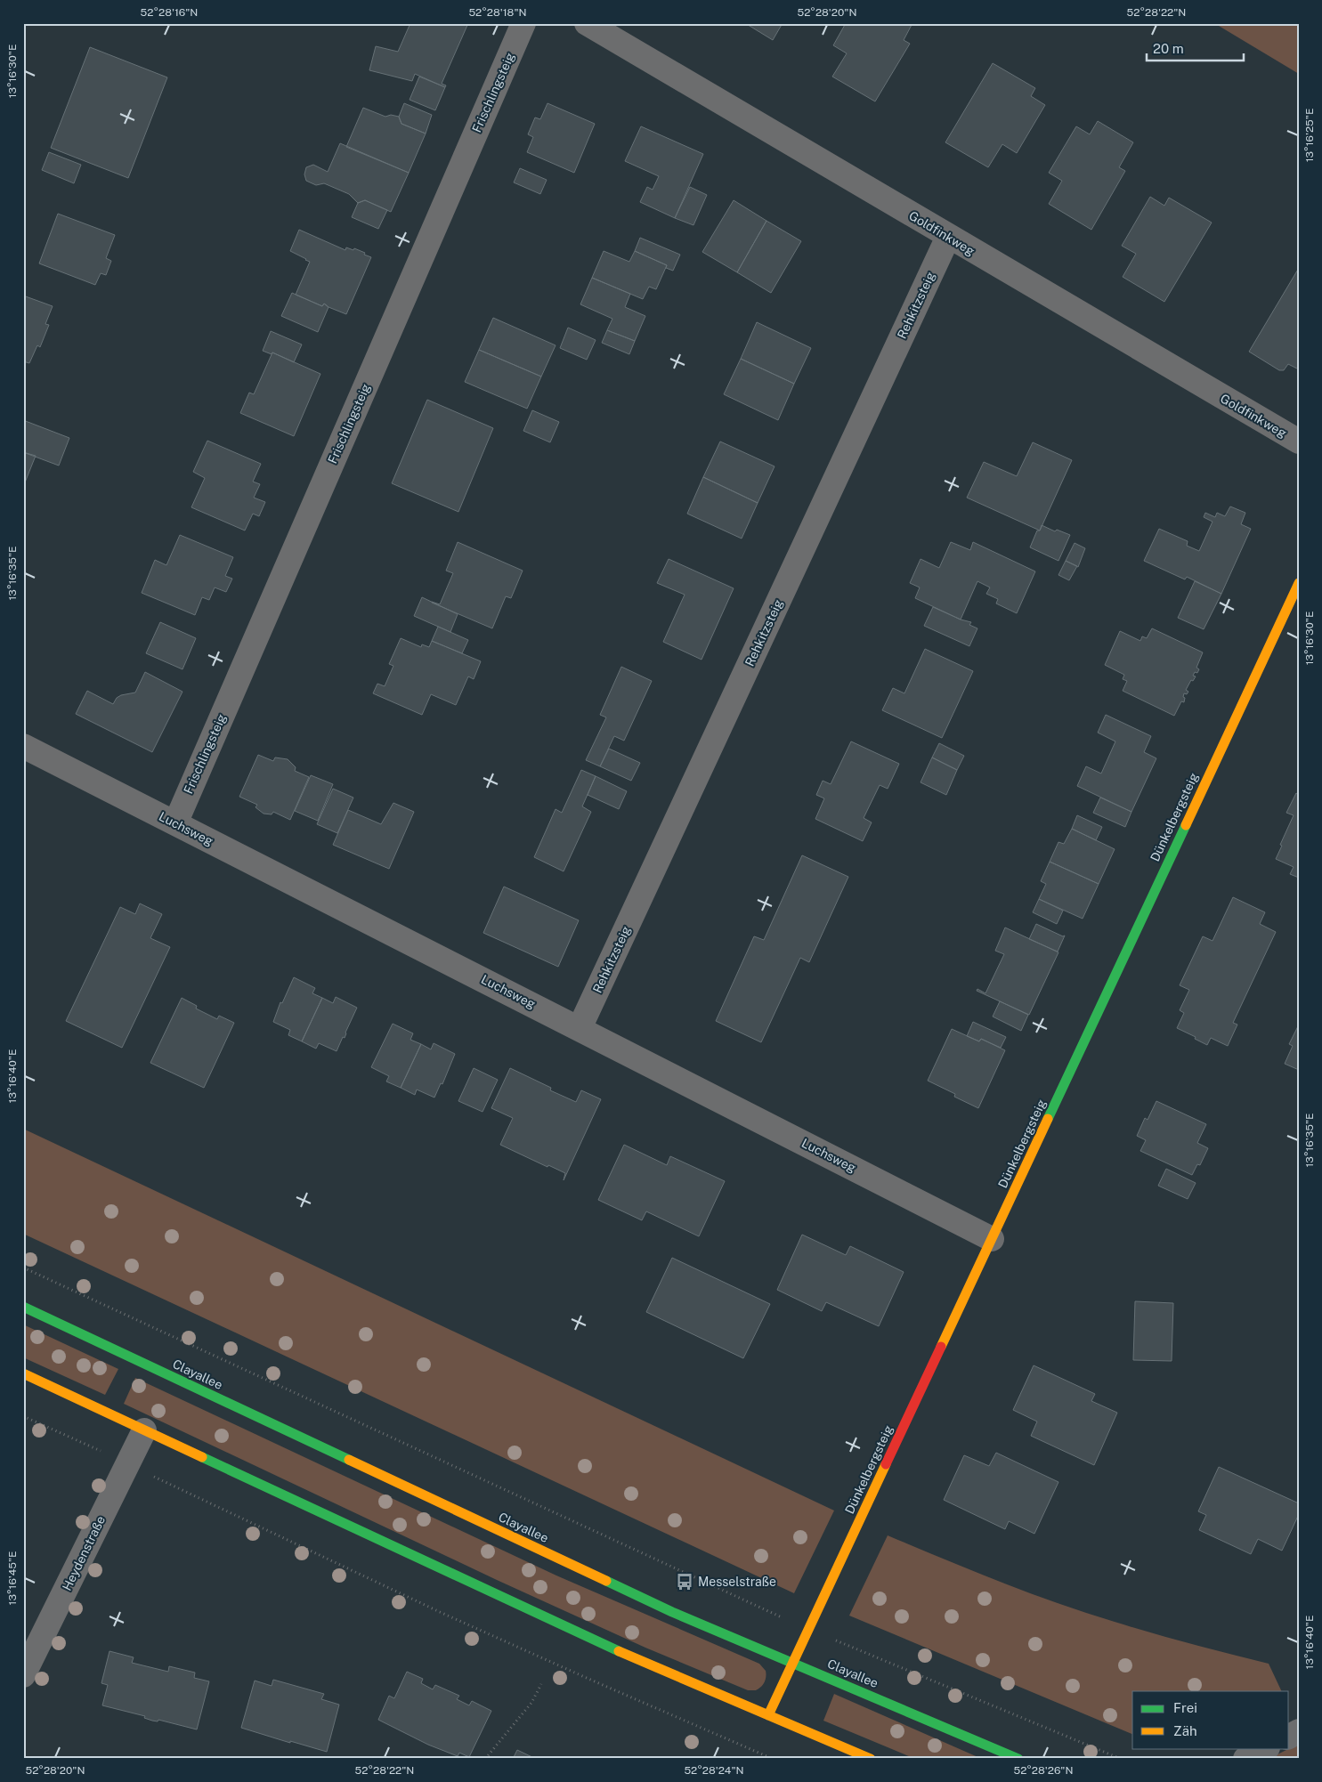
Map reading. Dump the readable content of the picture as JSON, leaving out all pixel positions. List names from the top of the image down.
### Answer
{
  "streets": {
    "main road": ["Dünkelbergsteig", "Clayallee"],
    "street": [
      "Frischlingsteig",
      "Goldfinkweg",
      "Rehkitzsteig",
      "Luchsweg",
      "Heydenstraße"
    ]
  },
  "crossings": [
    ["Frischlingsteig", "Luchsweg"],
    ["Goldfinkweg", "Rehkitzsteig"],
    ["Rehkitzsteig", "Luchsweg"],
    ["Dünkelbergsteig", "Luchsweg"],
    ["Dünkelbergsteig", "Clayallee"]
  ],
  "places": {
    "bus stop": ["Messelstraße"]
  },
  "legend": ["Frei", "Zäh"],
  "scale_bar": "20 m",
  "coordinates": [
    "52°28'16\"N",
    "52°28'18\"N",
    "52°28'20\"N",
    "52°28'22\"N",
    "13°16'30\"E",
    "13°16'25\"E",
    "13°16'35\"E",
    "13°16'40\"E",
    "13°16'45\"E",
    "52°28'24\"N",
    "52°28'26\"N"
  ]
}
